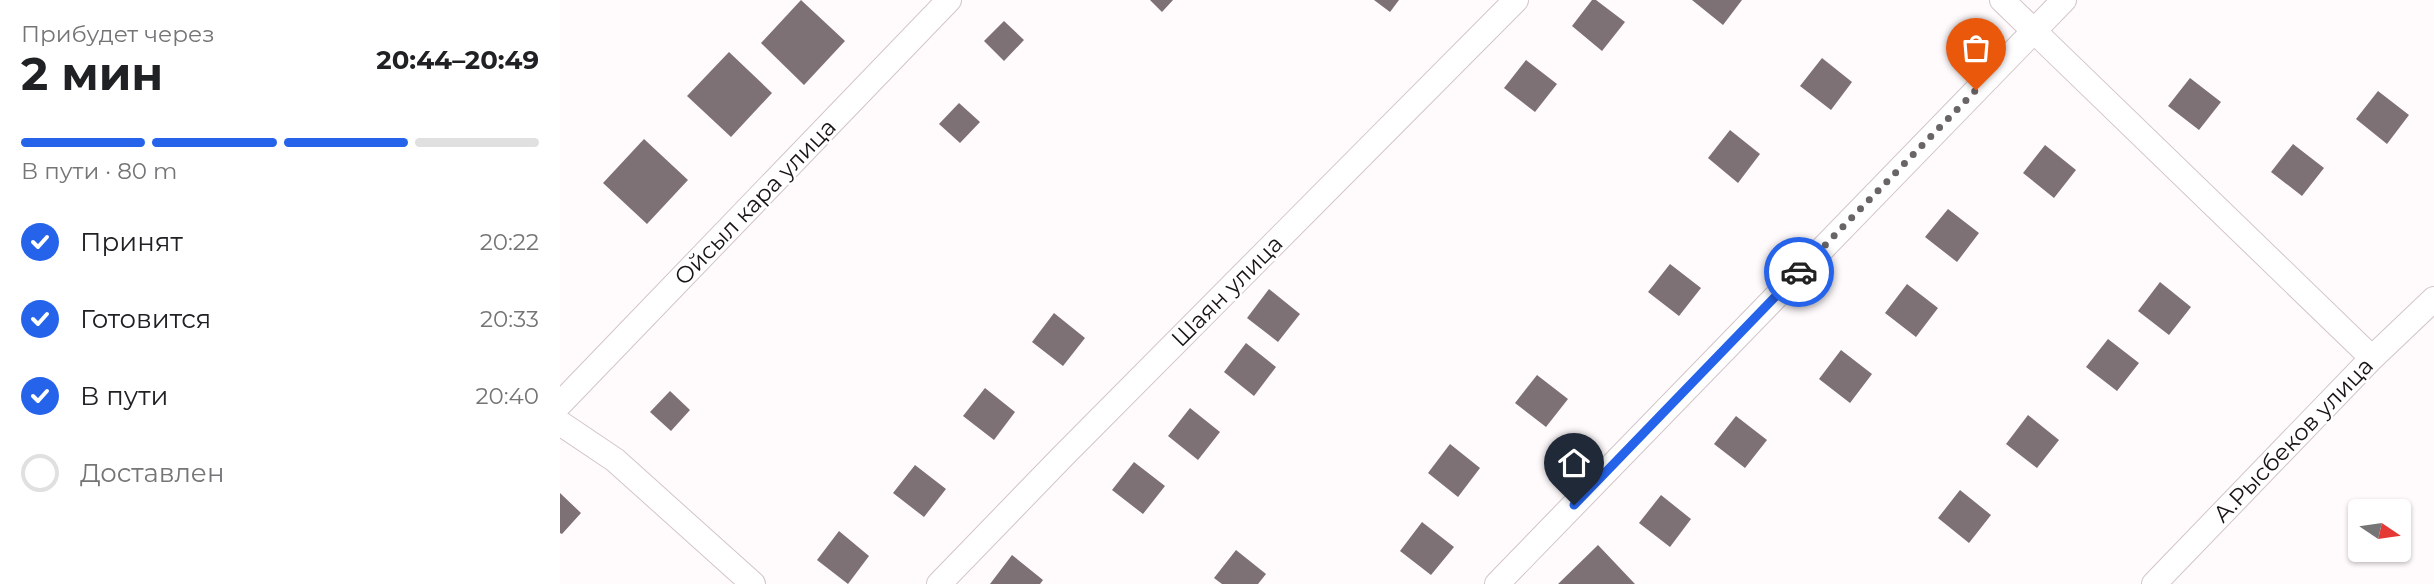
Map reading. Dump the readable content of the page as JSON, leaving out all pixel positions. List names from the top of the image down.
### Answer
{
  "streets": {
    "street": ["Ойсыл кара улица", "Шаян улица", "А.Рысбеков улица"]
  },
  "north": "right",
  "page": {
    "heading": ["2 мин", "Прибудет через", "20:44–20:49"],
    "bar": "В пути · 80 m",
    "list": [
      ["Принят", "20:22"],
      ["Готовится", "20:33"],
      ["В пути", "20:40"],
      "Доставлен"
    ]
  }
}
